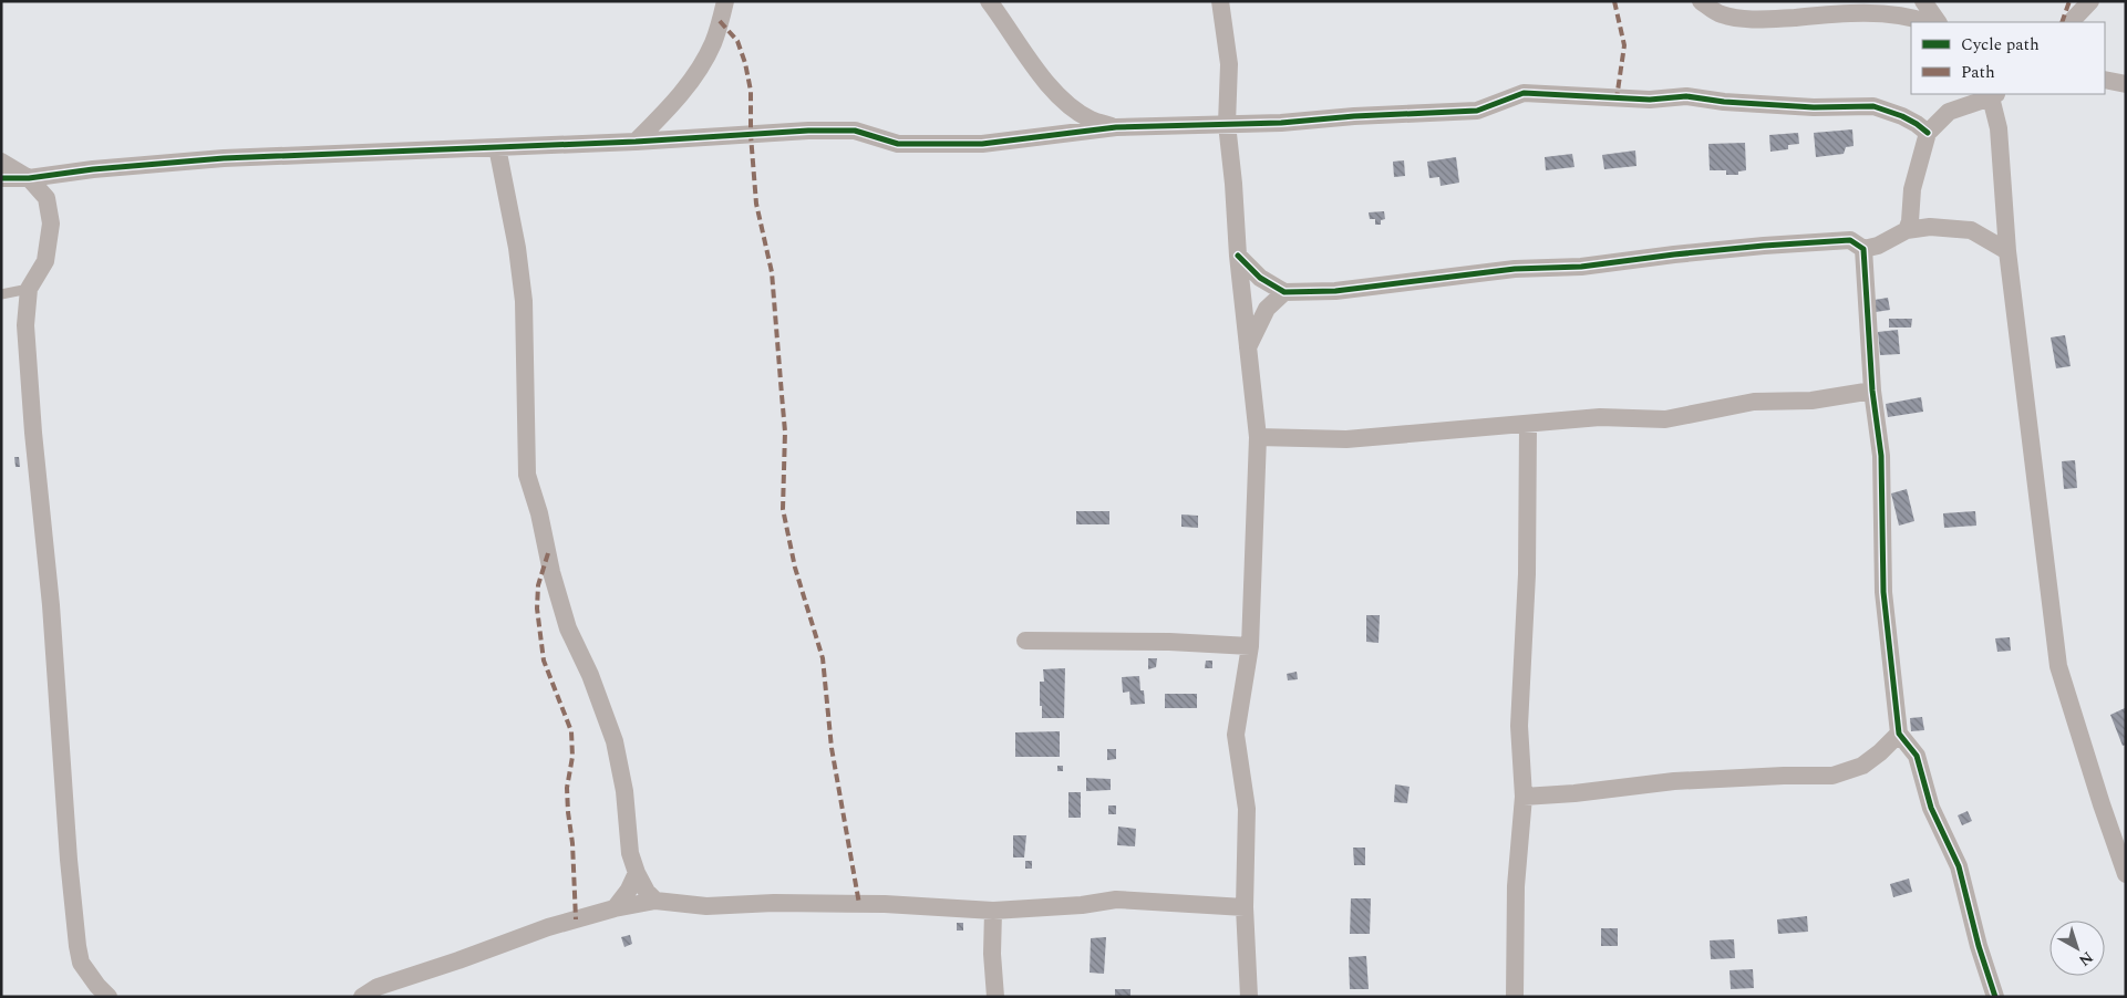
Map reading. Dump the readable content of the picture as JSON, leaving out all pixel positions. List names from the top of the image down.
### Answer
{
  "legend": ["Cycle path", "Path"],
  "north": "bottom right"
}
